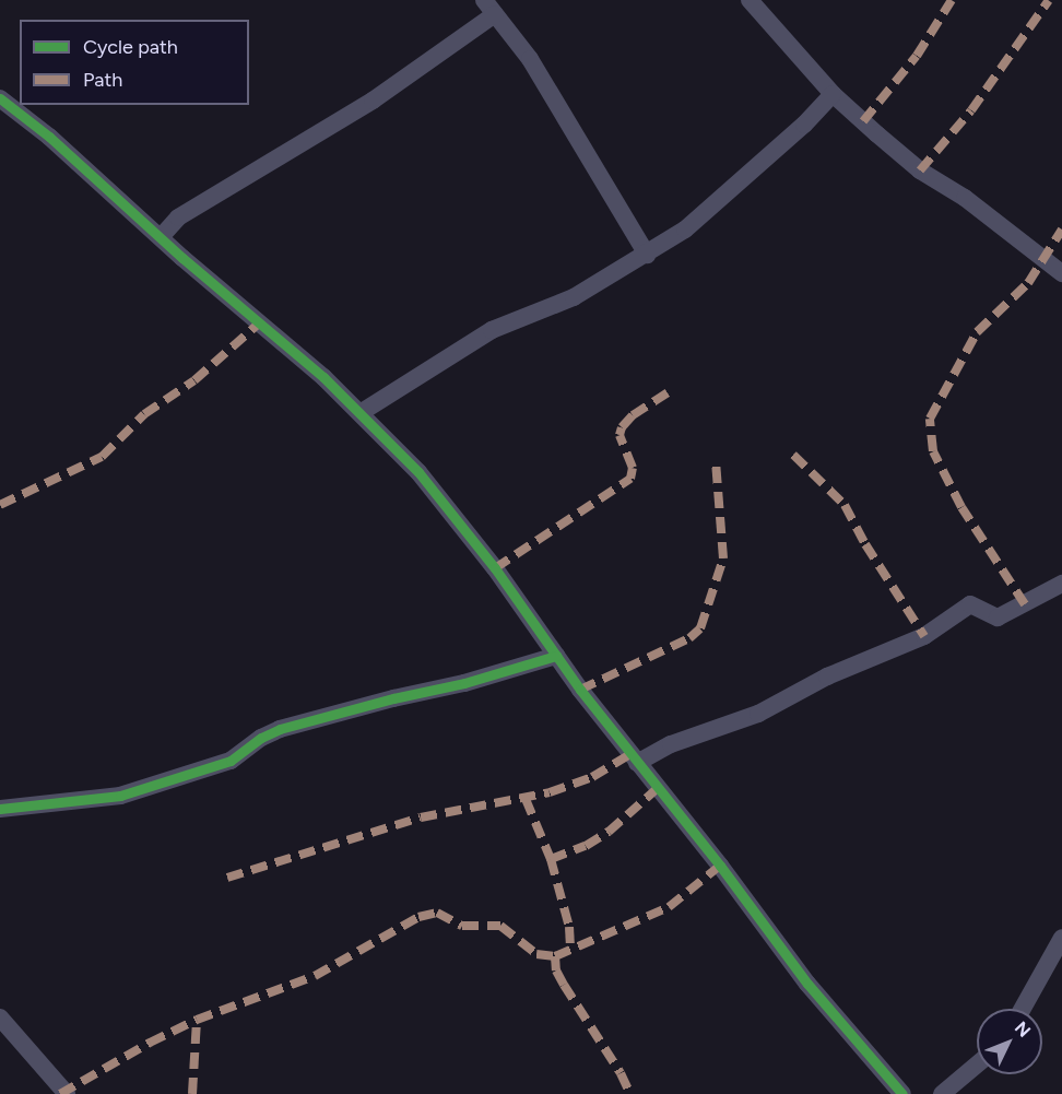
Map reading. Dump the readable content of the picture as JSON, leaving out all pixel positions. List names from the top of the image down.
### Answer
{
  "legend": ["Cycle path", "Path"],
  "north": "top right"
}
